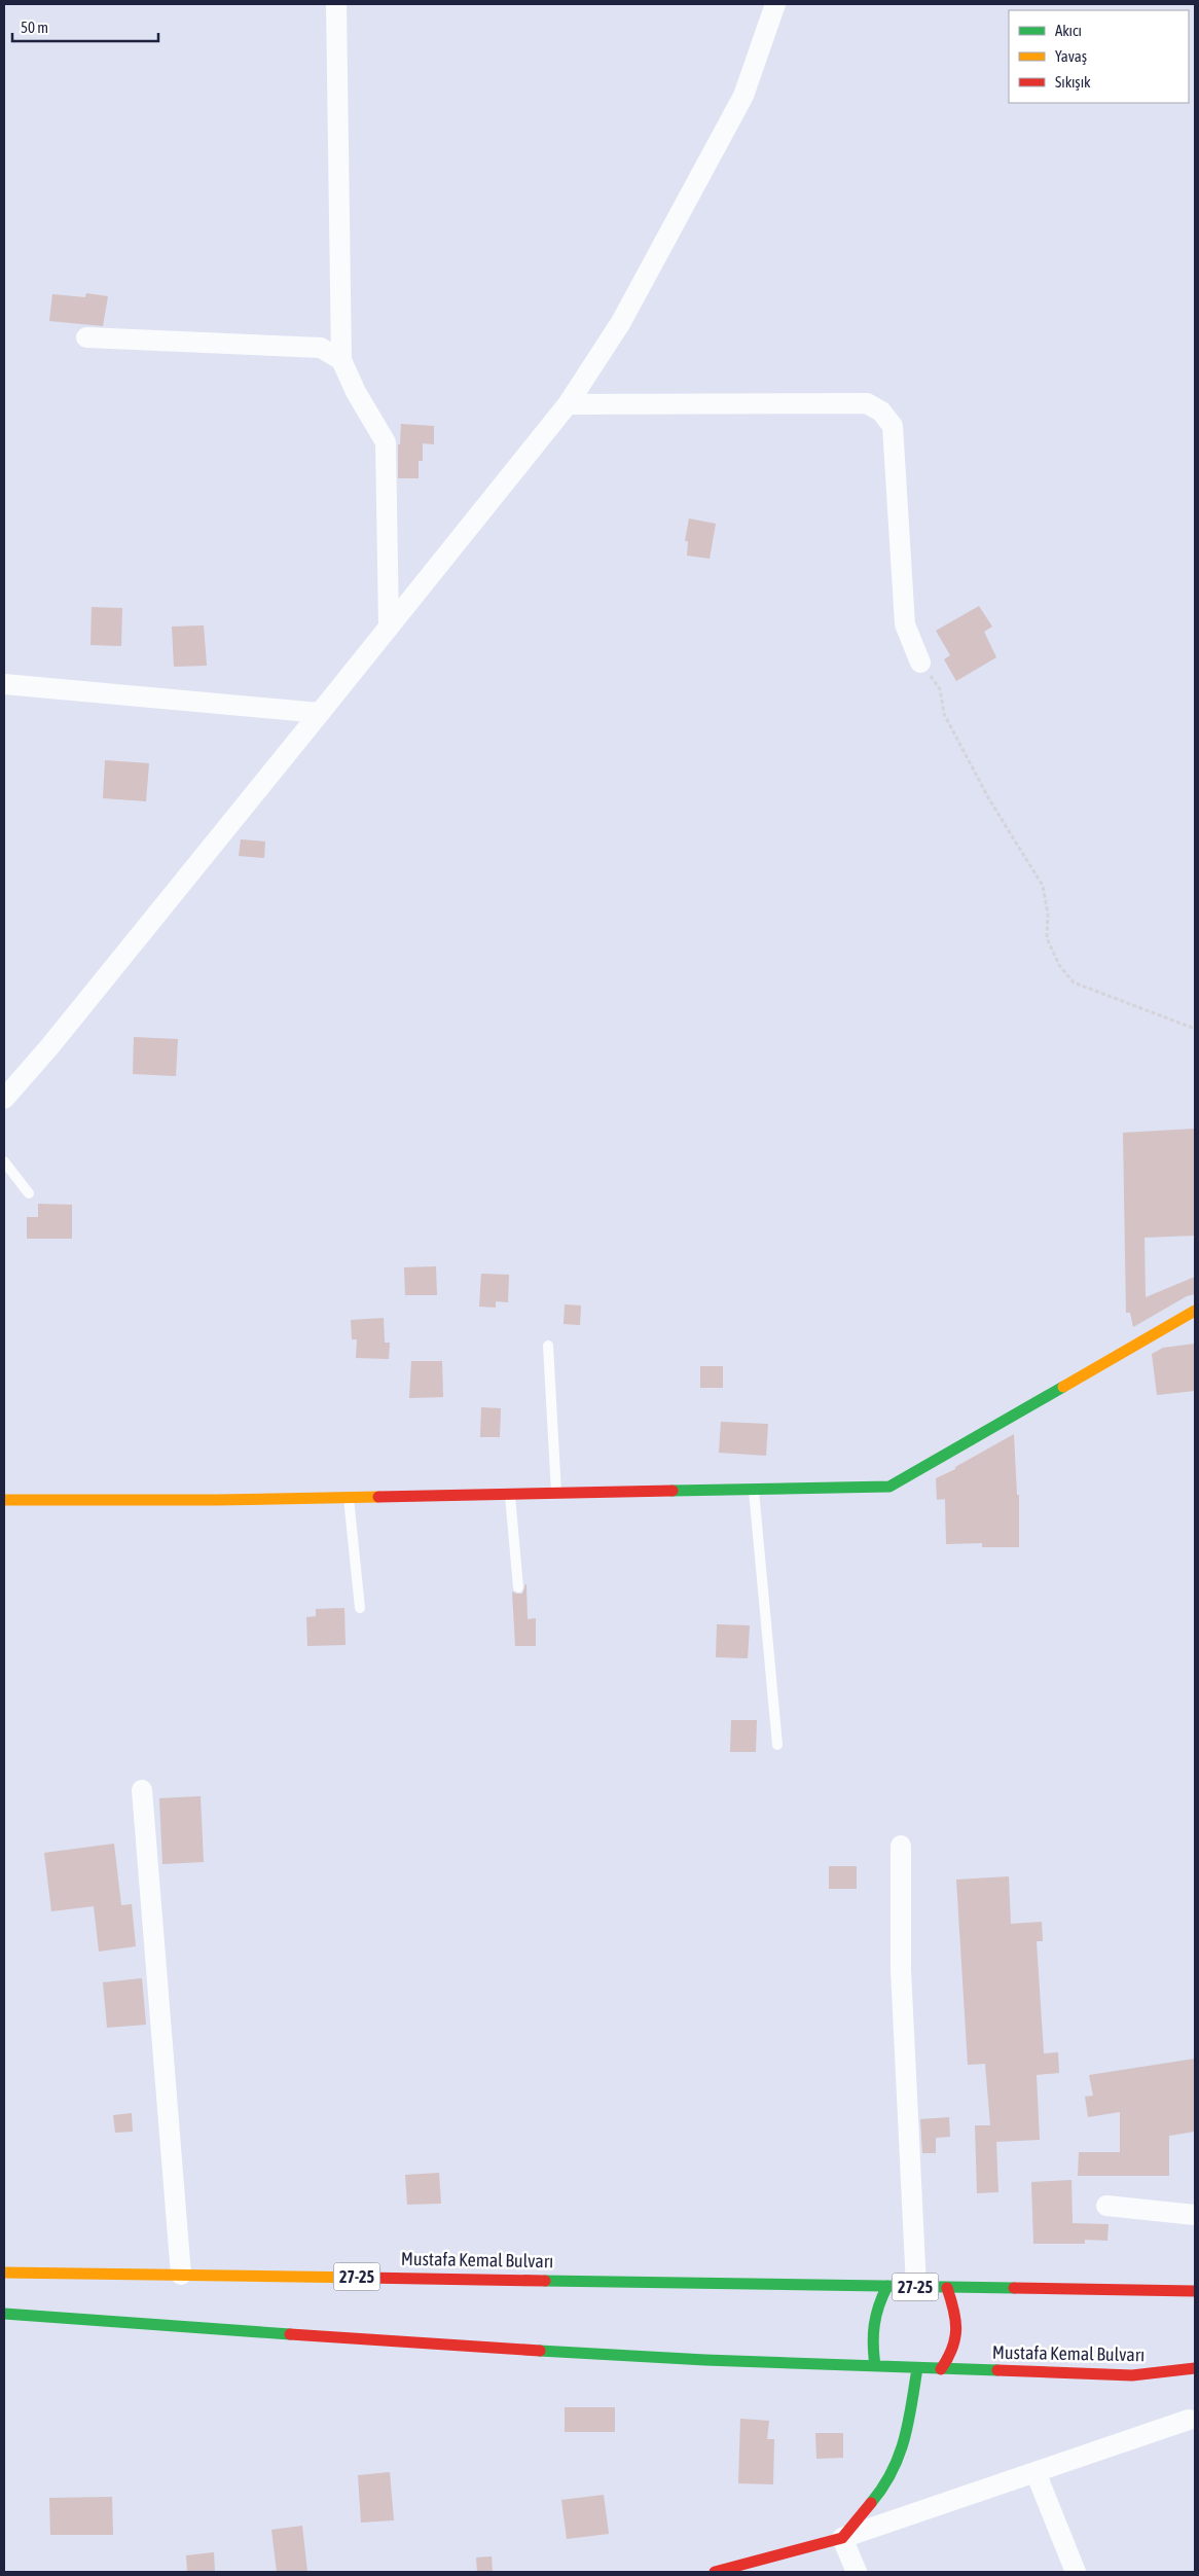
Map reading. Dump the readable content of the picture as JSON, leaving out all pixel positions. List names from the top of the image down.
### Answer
{
  "streets": {
    "main road": ["Mustafa Kemal Bulvarı", "27-25"]
  },
  "legend": ["Akıcı", "Yavaş", "Sıkışık"],
  "scale_bar": "50 m"
}
